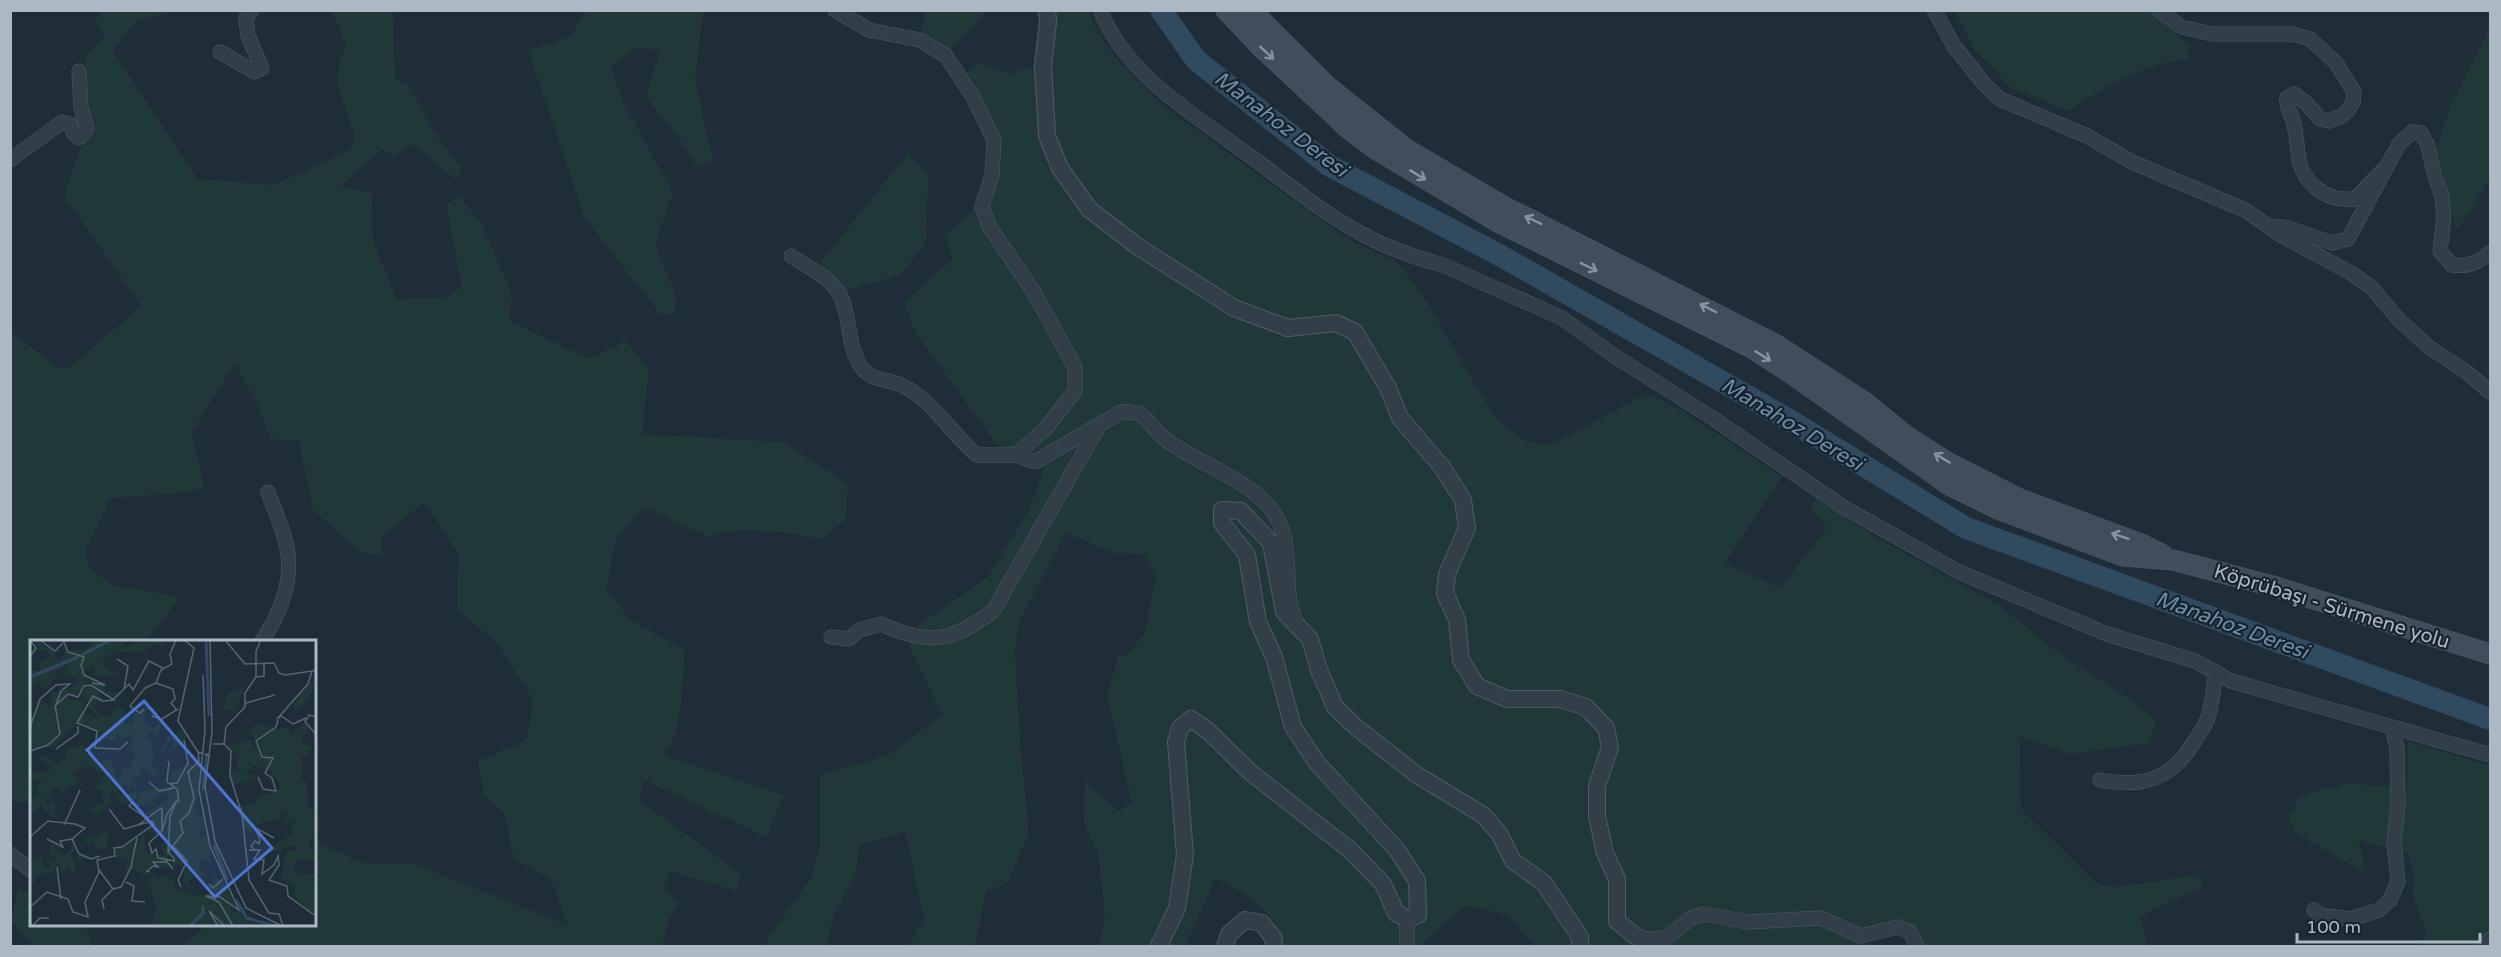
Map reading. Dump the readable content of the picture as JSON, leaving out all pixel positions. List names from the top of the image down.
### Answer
{
  "streets": {
    "main road": ["Köprübaşı - Sürmene yolu"]
  },
  "water": ["Manahoz Deresi"],
  "scale_bar": "100 m"
}
